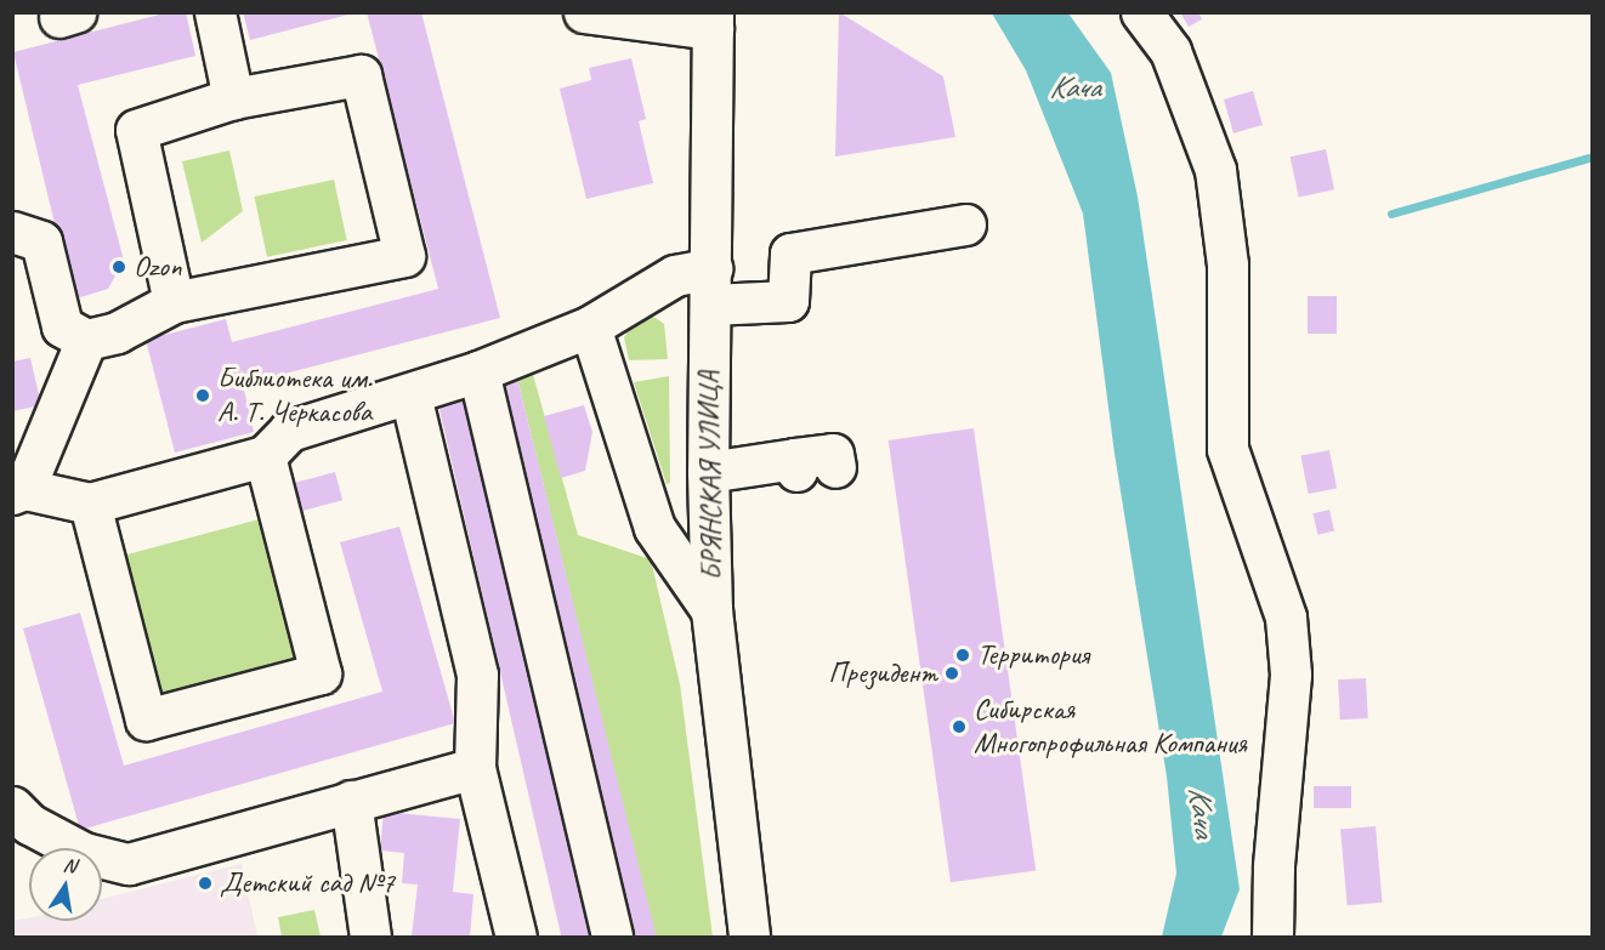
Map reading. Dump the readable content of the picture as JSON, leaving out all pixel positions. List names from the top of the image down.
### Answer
{
  "streets": {
    "main road": ["БРЯНСКАЯ УЛИЦА"]
  },
  "water": ["Кача"],
  "places": [
    "Ozon",
    "Библиотека им. А. Т. Черкасова",
    "Территория",
    "Президент",
    "Сибирская Многопрофильная Компания",
    "Детский сад №7"
  ],
  "north": "top"
}
